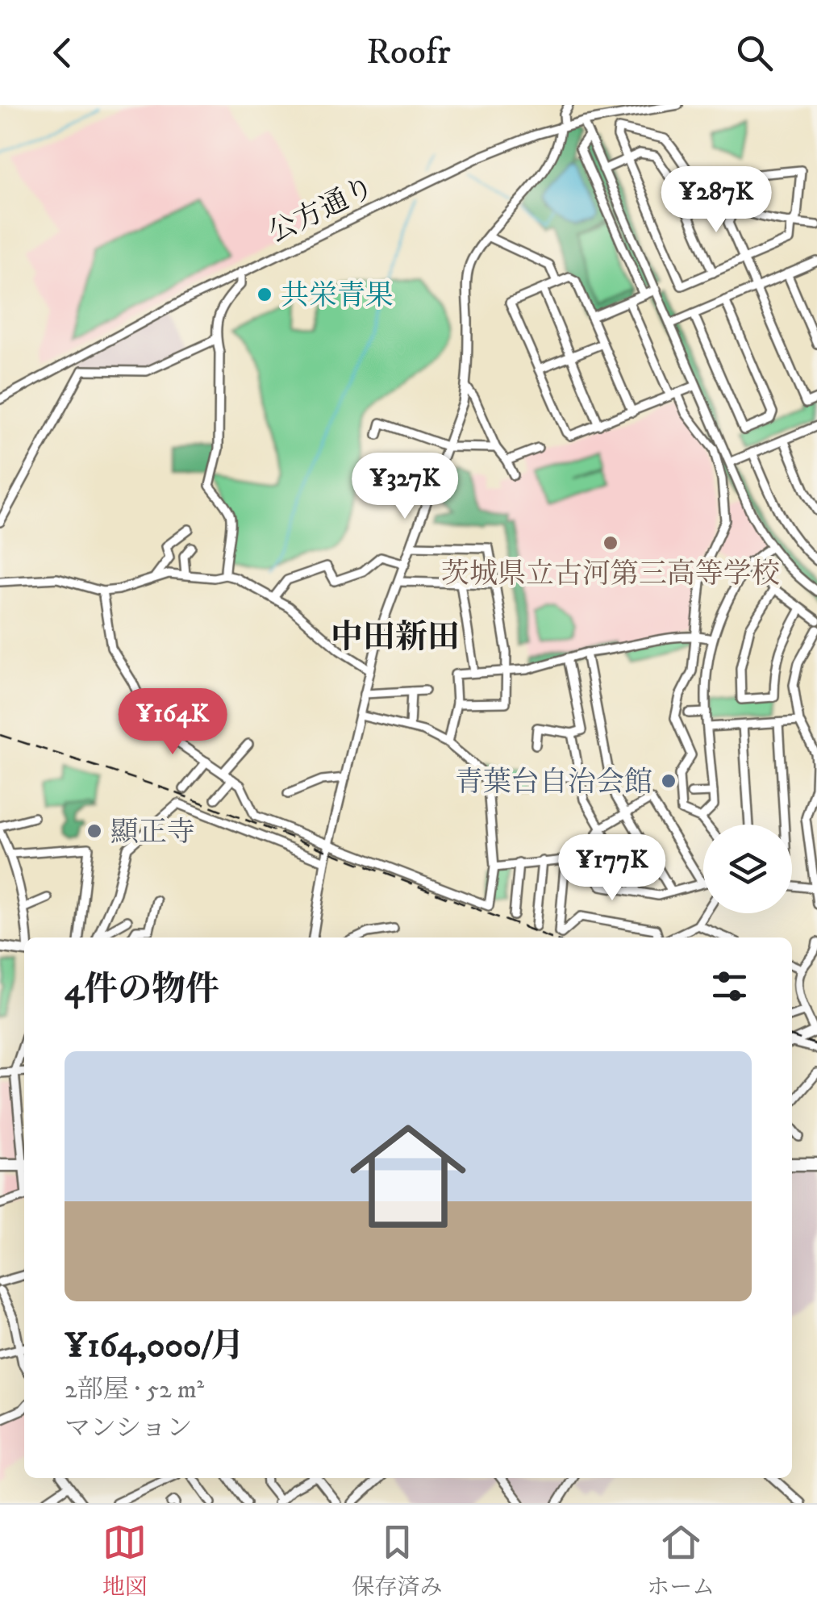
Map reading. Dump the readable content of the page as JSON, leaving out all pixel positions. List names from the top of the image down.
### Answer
{
  "streets": {
    "street": ["公方通り"]
  },
  "districts": ["中田新田"],
  "places": [
    "共栄青果",
    "茨城県立古河第三高等学校",
    "青葉台自治会館",
    "顯正寺"
  ],
  "page": {
    "header": "Roofr",
    "price": [
      "¥287K",
      "¥327K",
      "¥164K",
      "¥177K"
    ],
    "heading": "4件の物件",
    "list": [
      {
        "name": "¥164,000/月",
        "note": "2部屋 · 52 m² · マンション"
      }
    ],
    "tabs": ["地図", "保存済み", "ホーム"]
  }
}
